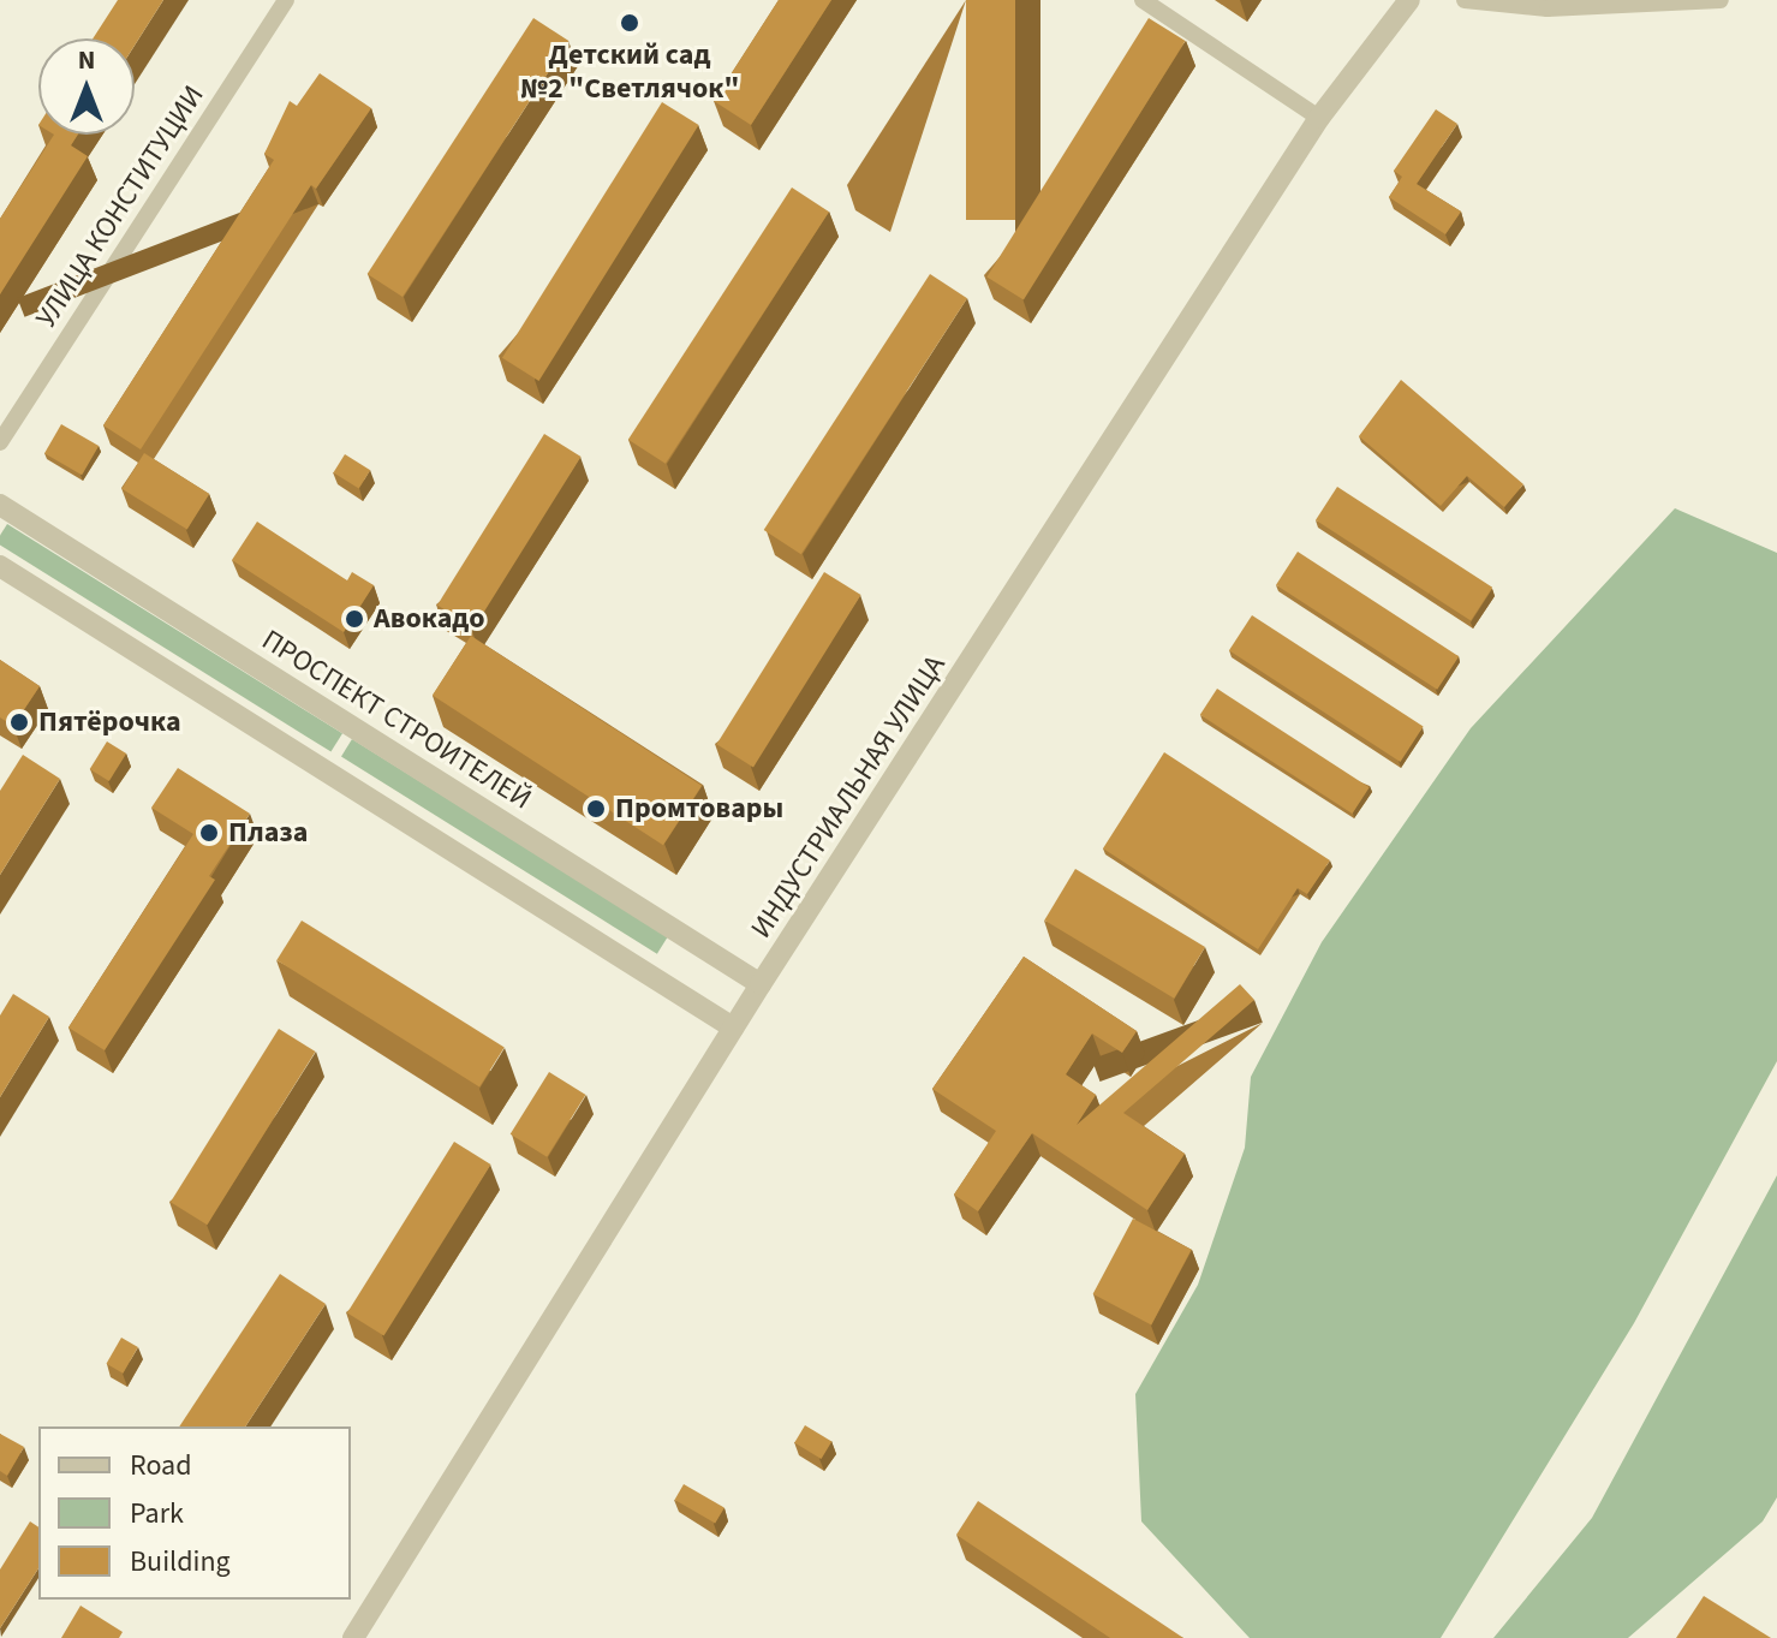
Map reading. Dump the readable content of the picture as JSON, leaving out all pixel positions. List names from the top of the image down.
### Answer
{
  "streets": {
    "street": ["УЛИЦА КОНСТИТУЦИИ", "ПРОСПЕКТ СТРОИТЕЛЕЙ", "ИНДУСТРИАЛЬНАЯ УЛИЦА"]
  },
  "crossings": [
    ["ПРОСПЕКТ СТРОИТЕЛЕЙ", "ИНДУСТРИАЛЬНАЯ УЛИЦА"]
  ],
  "places": [
    "Детский сад №2 \"Светлячок\"",
    "Авокадо",
    "Пятёрочка",
    "Промтовары",
    "Плаза"
  ],
  "legend": ["Road", "Park", "Building"],
  "north": "top"
}
